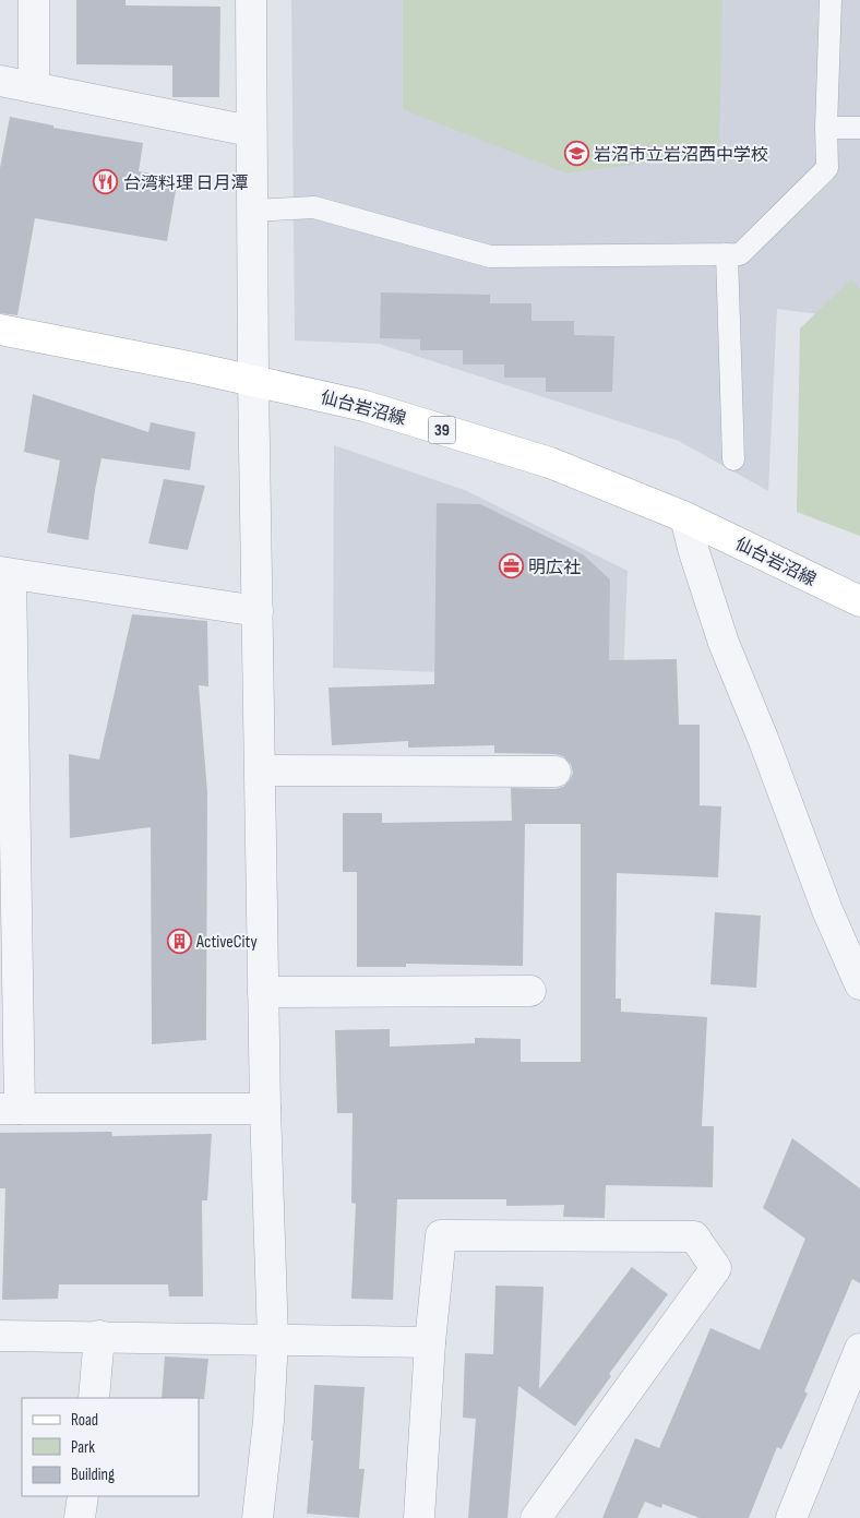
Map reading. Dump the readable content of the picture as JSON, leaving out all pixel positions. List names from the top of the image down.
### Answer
{
  "streets": {
    "main road": ["仙台岩沼線", "39"]
  },
  "places": {
    "school or university": ["岩沼市立岩沼西中学校"],
    "restaurant": ["台湾料理 日月潭"],
    "office": ["明広社"],
    "building": ["ActiveCity"]
  },
  "legend": ["Road", "Park", "Building"]
}
